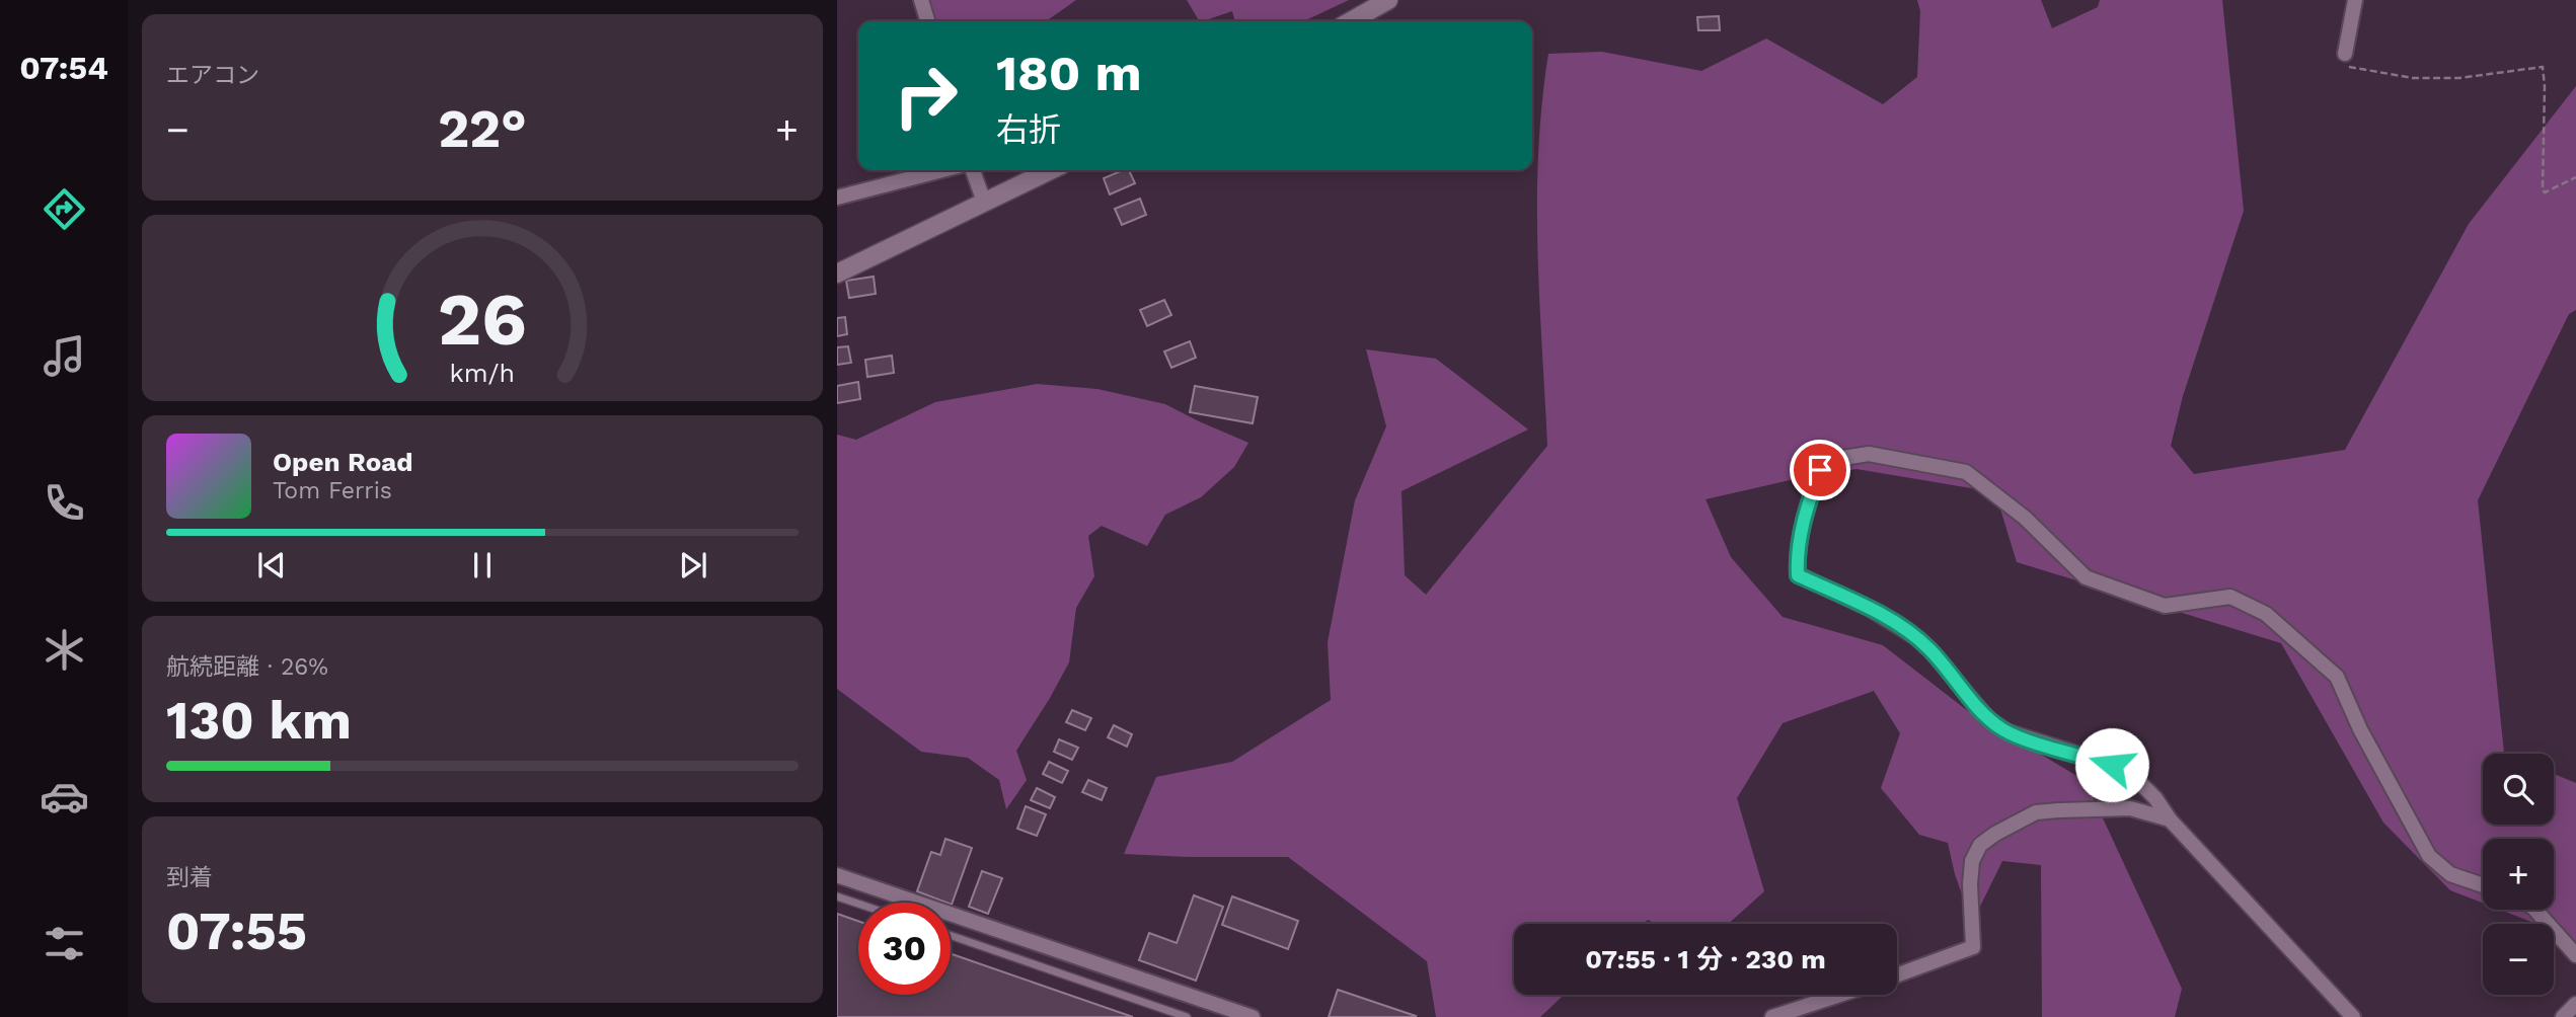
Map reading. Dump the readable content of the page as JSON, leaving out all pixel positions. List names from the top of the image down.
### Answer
{
  "page": {
    "tabs": "07:54",
    "tile": [
      "エアコン",
      ["航続距離 · 26%", "130 km"],
      ["到着", "07:55"]
    ],
    "turn": ["180 m", "右折"],
    "heat": ["−", "22°", "+"],
    "song": ["Open Road", "Tom Ferris"],
    "map_buttons": ["+", "−"],
    "limit": "30",
    "trip": "07:55 · 1 分 · 230 m",
    "gauge": ["26", "km/h"]
  }
}
